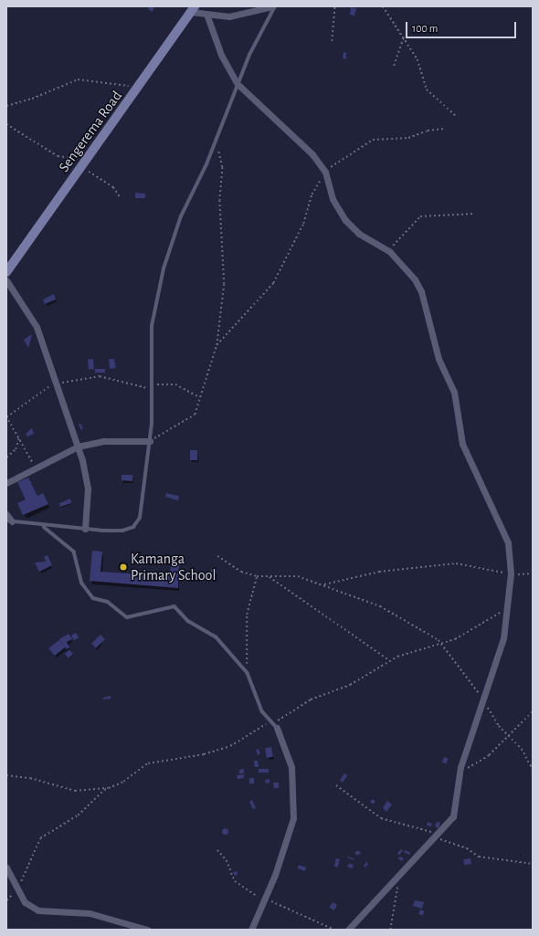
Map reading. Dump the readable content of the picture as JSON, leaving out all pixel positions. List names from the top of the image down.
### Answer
{
  "streets": {
    "main road": ["Sengerema Road"]
  },
  "places": ["Kamanga Primary School"],
  "scale_bar": "100 m"
}
